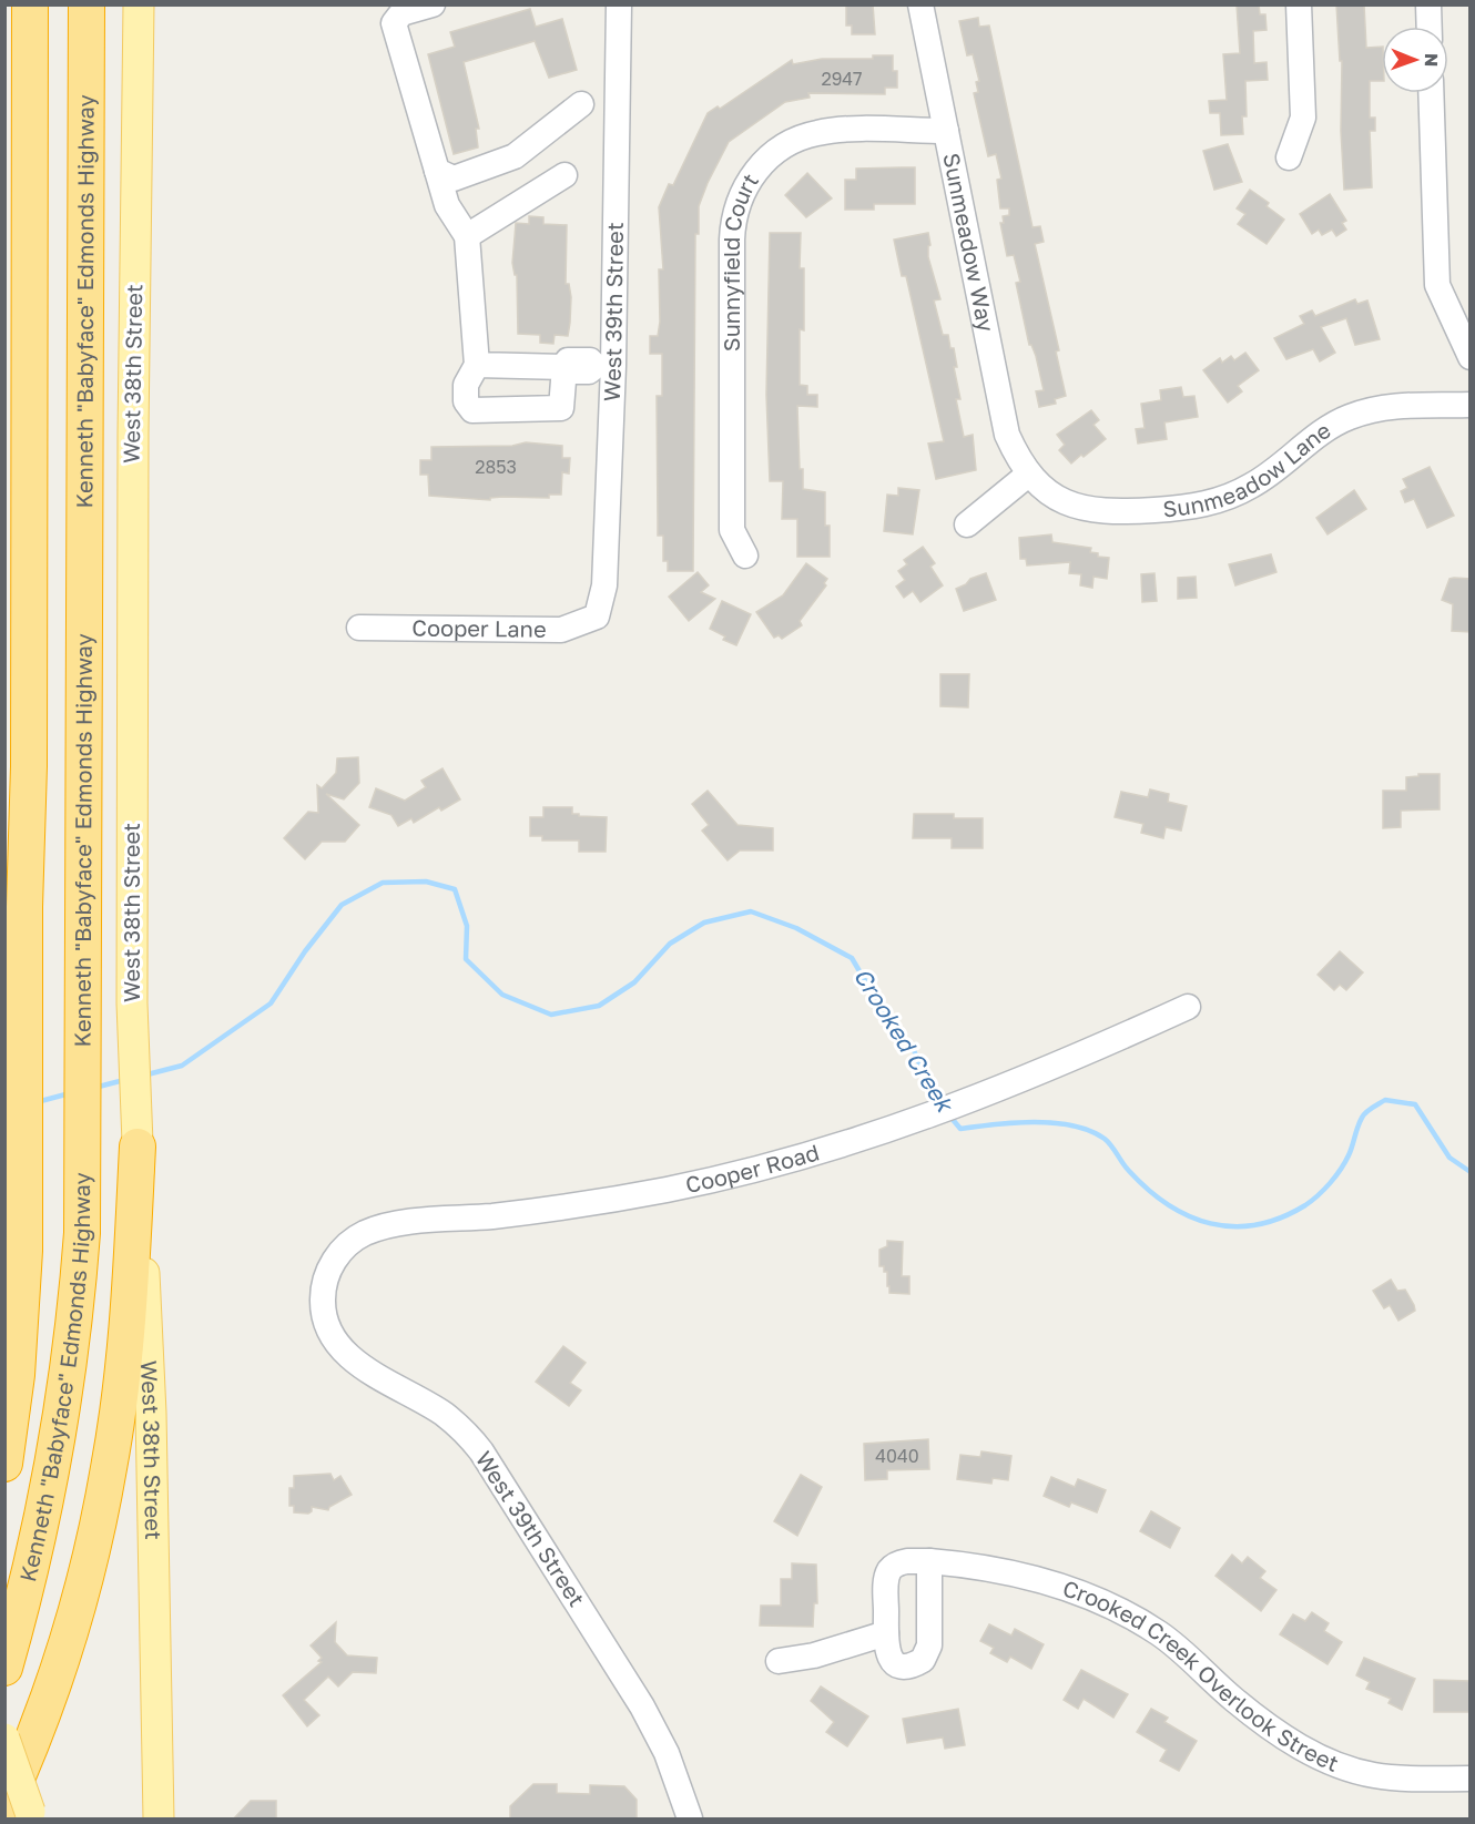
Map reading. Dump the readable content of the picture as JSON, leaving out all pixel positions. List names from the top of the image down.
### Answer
{
  "streets": {
    "highway": ["Kenneth \"Babyface\" Edmonds Highway"],
    "main road": ["West 38th Street"],
    "street": [
      "Sunmeadow Way",
      "Sunnyfield Court",
      "West 39th Street",
      "Sunmeadow Lane",
      "Cooper Lane",
      "Cooper Road",
      "Crooked Creek Overlook Street"
    ]
  },
  "crossings": [
    ["Sunmeadow Way", "Sunnyfield Court"],
    ["Sunmeadow Way", "Sunmeadow Lane"],
    ["West 39th Street", "Cooper Lane"],
    ["West 39th Street", "Cooper Road"]
  ],
  "water": ["Crooked Creek"],
  "house_numbers": ["2947", "2853", "4040"],
  "north": "right"
}
